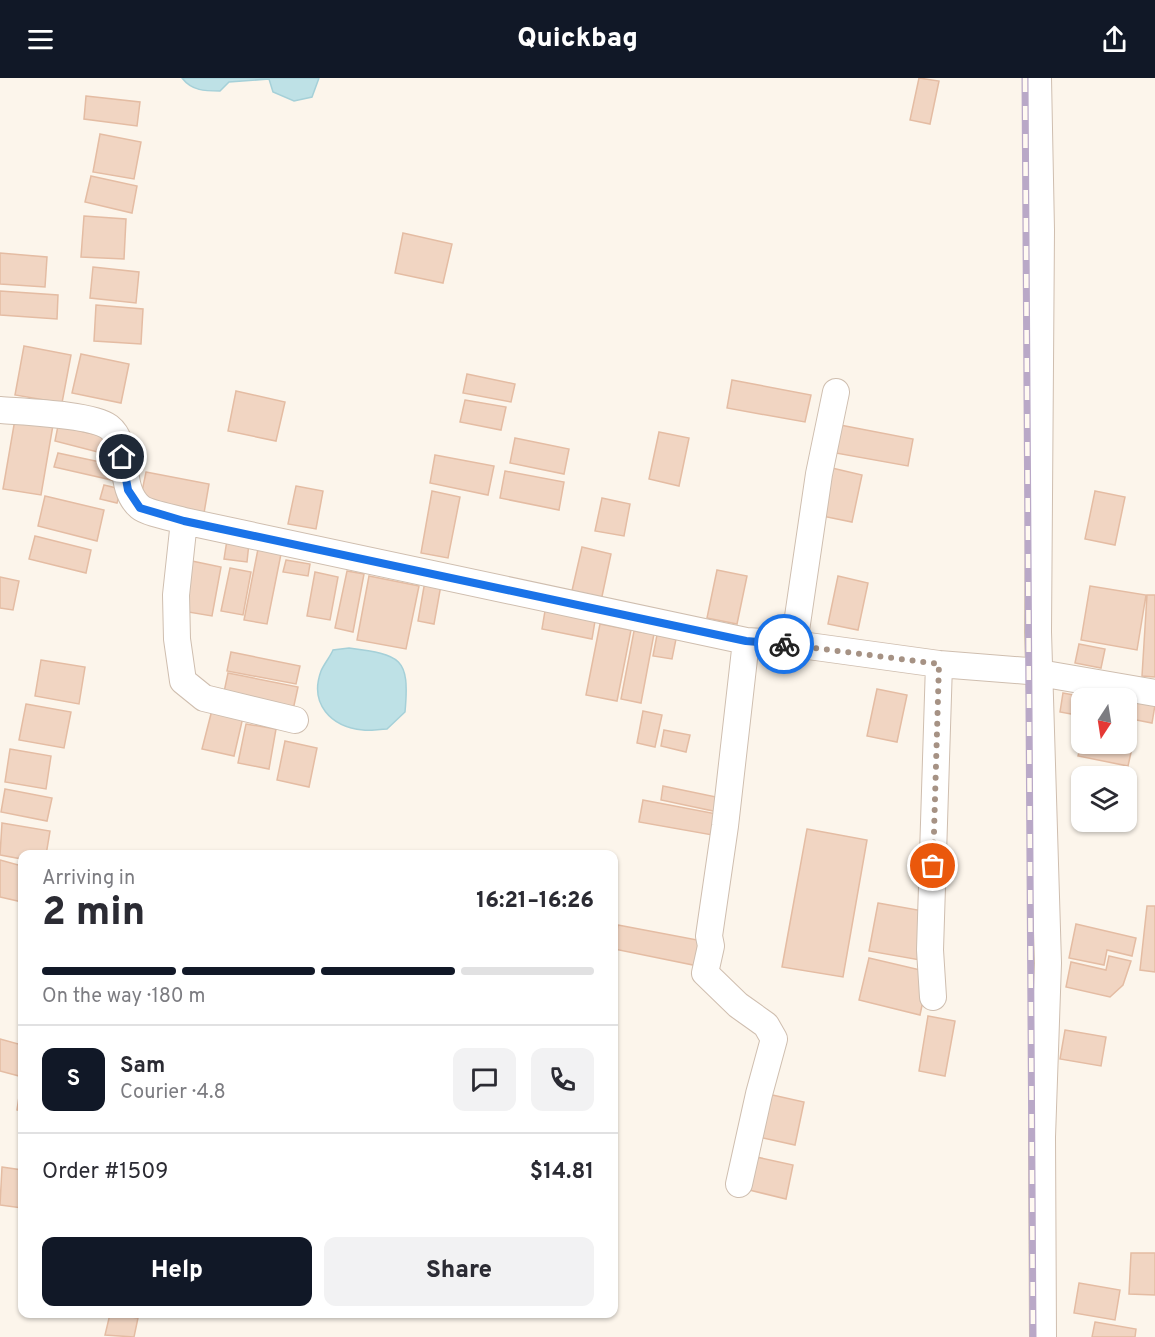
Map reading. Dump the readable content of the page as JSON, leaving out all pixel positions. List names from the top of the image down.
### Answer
{
  "north": "bottom",
  "page": {
    "header": "Quickbag",
    "heading": ["2 min", "Arriving in", "16:21–16:26"],
    "panel": [
      "Sam",
      "Courier · 4.8",
      "Order #1509",
      "$14.81"
    ],
    "bar": "On the way · 180 m",
    "round": "S",
    "buttons": ["Help", "Share"]
  }
}
